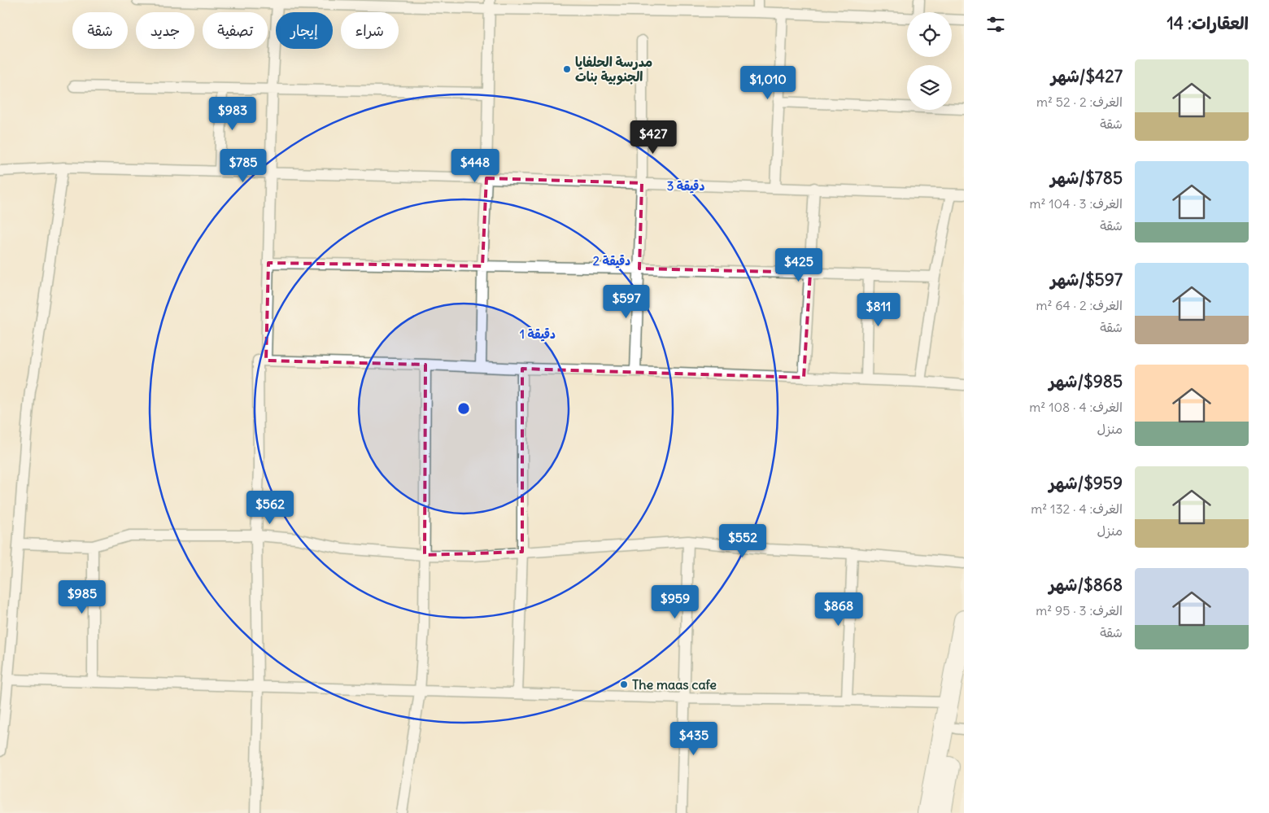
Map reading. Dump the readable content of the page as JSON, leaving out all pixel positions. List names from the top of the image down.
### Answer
{
  "places": ["مدرسة الحلفايا الجنوبية بنات", "The maas cafe"],
  "page": {
    "heading": "العقارات: 14",
    "chip": [
      "شراء",
      "إيجار",
      "تصفية",
      "جديد",
      "شقة"
    ],
    "list": [
      {
        "name": "$427/شهر",
        "note": "الغرف: 2 · 52 m² · شقة"
      },
      {
        "name": "$785/شهر",
        "note": "الغرف: 3 · 104 m² · شقة"
      },
      {
        "name": "$597/شهر",
        "note": "الغرف: 2 · 64 m² · شقة"
      },
      {
        "name": "$985/شهر",
        "note": "الغرف: 4 · 108 m² · منزل"
      },
      {
        "name": "$959/شهر",
        "note": "الغرف: 4 · 132 m² · منزل"
      },
      {
        "name": "$868/شهر",
        "note": "الغرف: 3 · 95 m² · شقة"
      }
    ],
    "price": [
      "$1,010",
      "$983",
      "$427",
      "$785",
      "$448",
      "$425",
      "$597",
      "$811",
      "$562",
      "$552",
      "$985",
      "$959",
      "$868",
      "$435"
    ]
  },
  "rings": ["3 دقيقة", "2 دقيقة", "1 دقيقة"]
}
